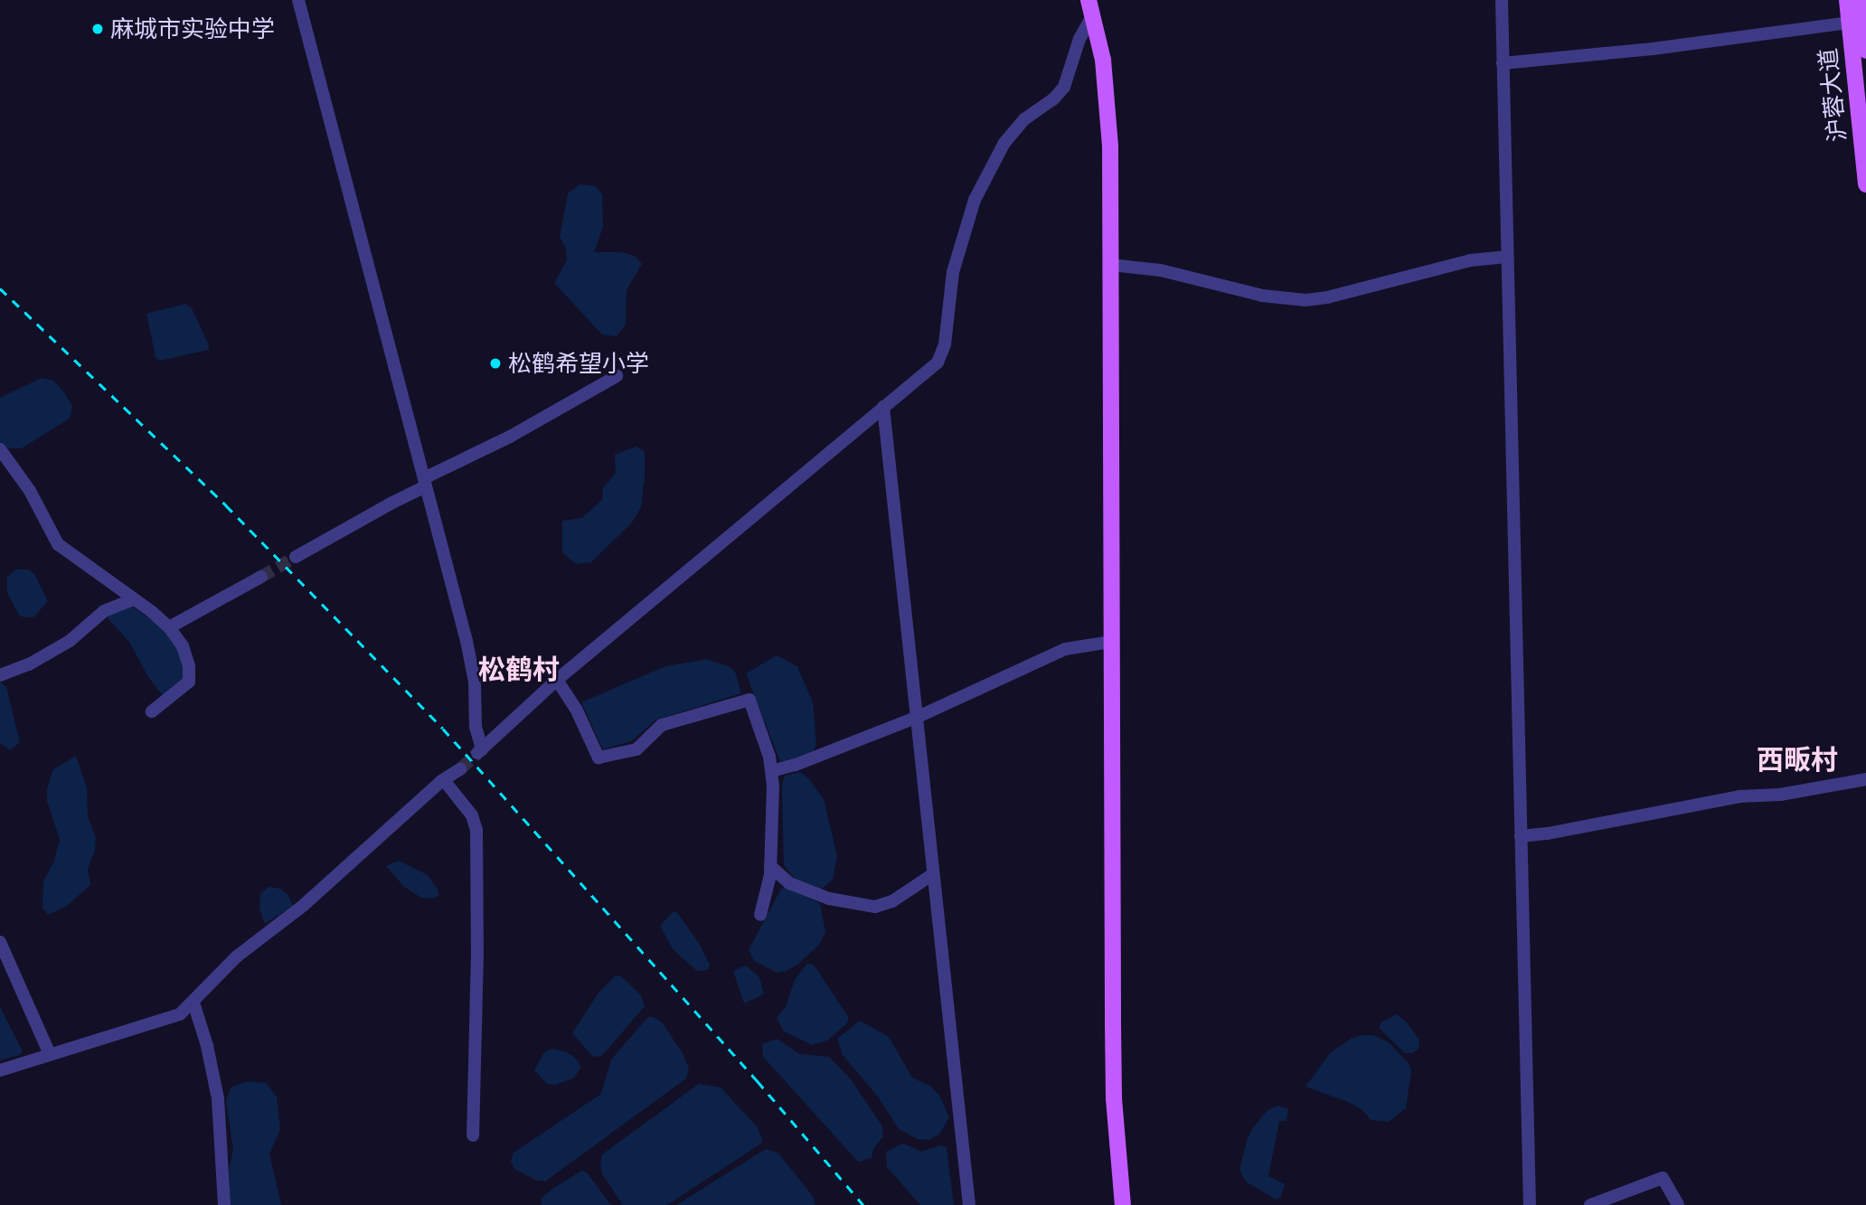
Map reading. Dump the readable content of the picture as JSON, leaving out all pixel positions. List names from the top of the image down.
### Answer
{
  "streets": {
    "main road": ["沪蓉大道"]
  },
  "districts": ["松鹤村", "西畈村"],
  "places": ["麻城市实验中学", "松鹤希望小学"]
}
